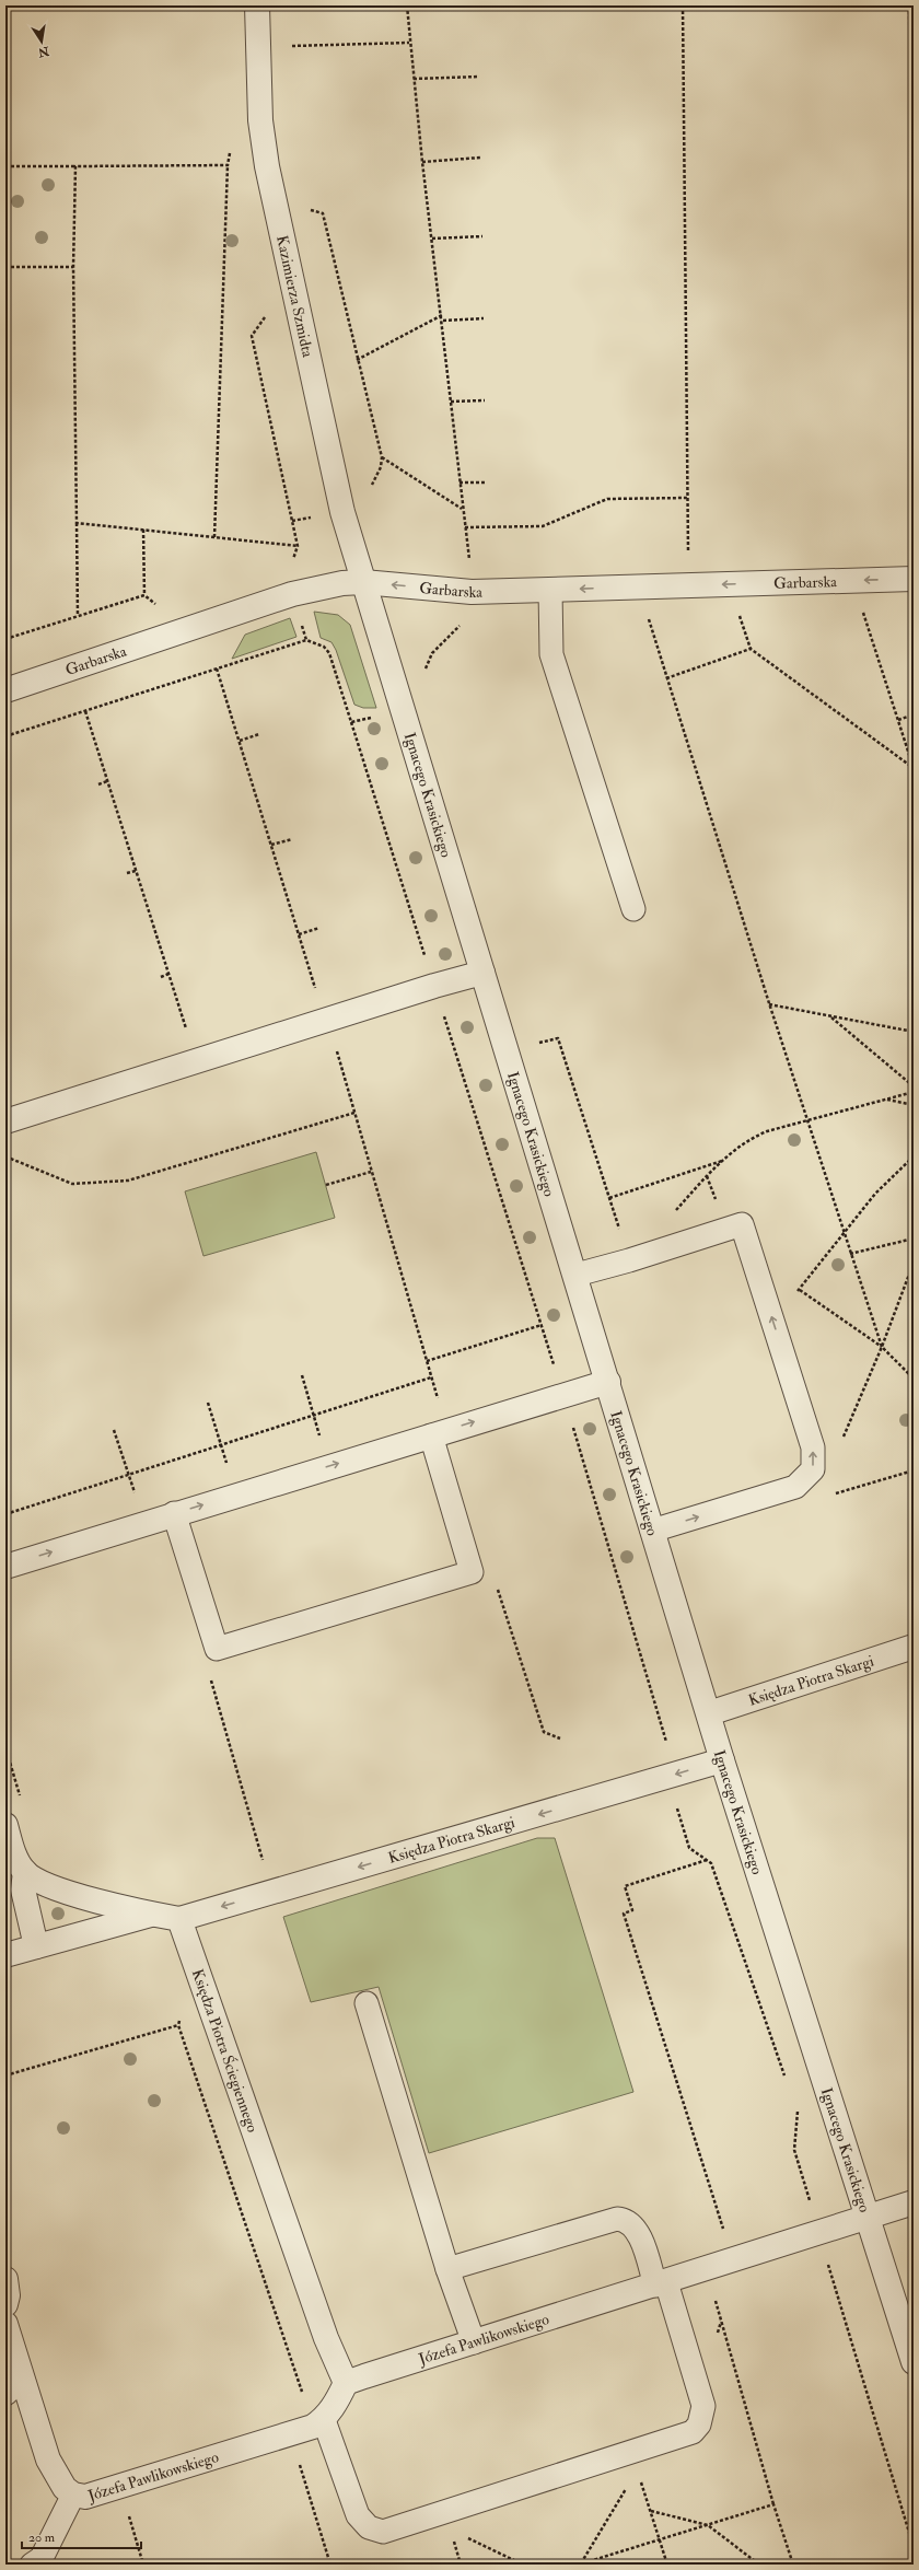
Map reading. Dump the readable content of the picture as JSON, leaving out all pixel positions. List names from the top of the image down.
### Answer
{
  "streets": {
    "street": [
      "Kazimierza Szmidta",
      "Garbarska",
      "Ignacego Krasickiego",
      "Księdza Piotra Skargi",
      "Księdza Piotra Ściegiennego",
      "Józefa Pawlikowskiego"
    ]
  },
  "crossings": [
    ["Kazimierza Szmidta", "Garbarska"],
    ["Kazimierza Szmidta", "Ignacego Krasickiego"],
    ["Garbarska", "Ignacego Krasickiego"],
    ["Ignacego Krasickiego", "Księdza Piotra Skargi"],
    ["Ignacego Krasickiego", "Józefa Pawlikowskiego"],
    ["Księdza Piotra Skargi", "Księdza Piotra Ściegiennego"],
    ["Księdza Piotra Ściegiennego", "Józefa Pawlikowskiego"]
  ],
  "one_way": ["Garbarska", "Księdza Piotra Skargi"],
  "scale_bar": "20 m",
  "north": "bottom"
}
